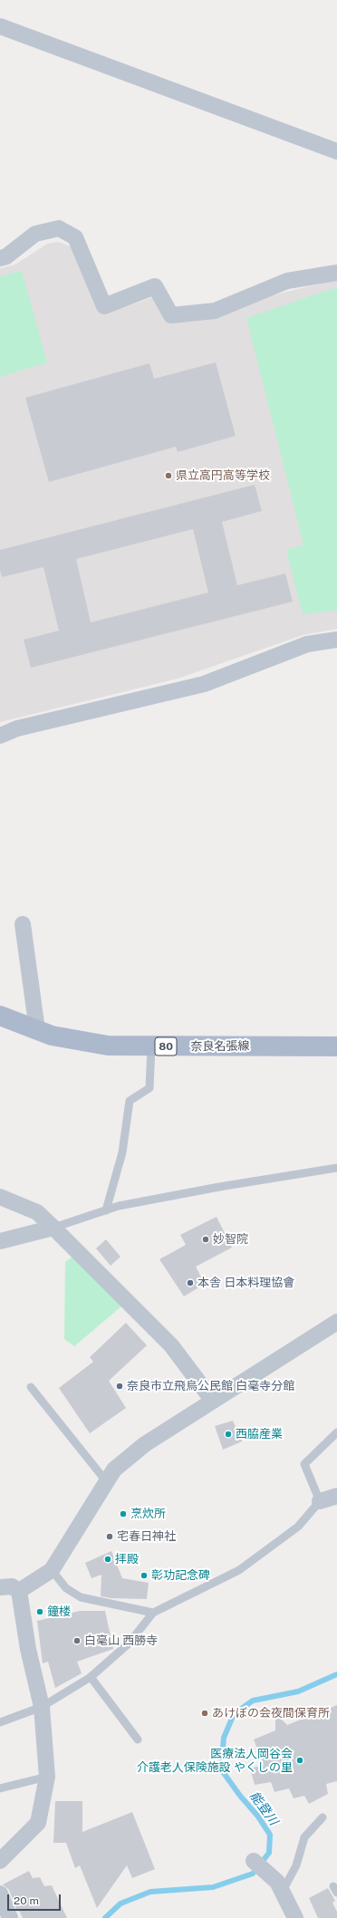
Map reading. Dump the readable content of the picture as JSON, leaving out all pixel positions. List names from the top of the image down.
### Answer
{
  "streets": {
    "main road": ["80", "奈良名張線"]
  },
  "water": ["能登川"],
  "places": [
    "県立高円高等学校",
    "妙智院",
    "本舎 日本料理協會",
    "奈良市立飛鳥公民館 白毫寺分館",
    "西脇産業",
    "烹炊所",
    "宅春日神社",
    "拝殿",
    "彰功記念碑",
    "鐘楼",
    "白毫山 西勝寺",
    "あけぼの会夜間保育所",
    "医療法人岡谷会 介護老人保険施設 やくしの里"
  ],
  "scale_bar": "20 m"
}
